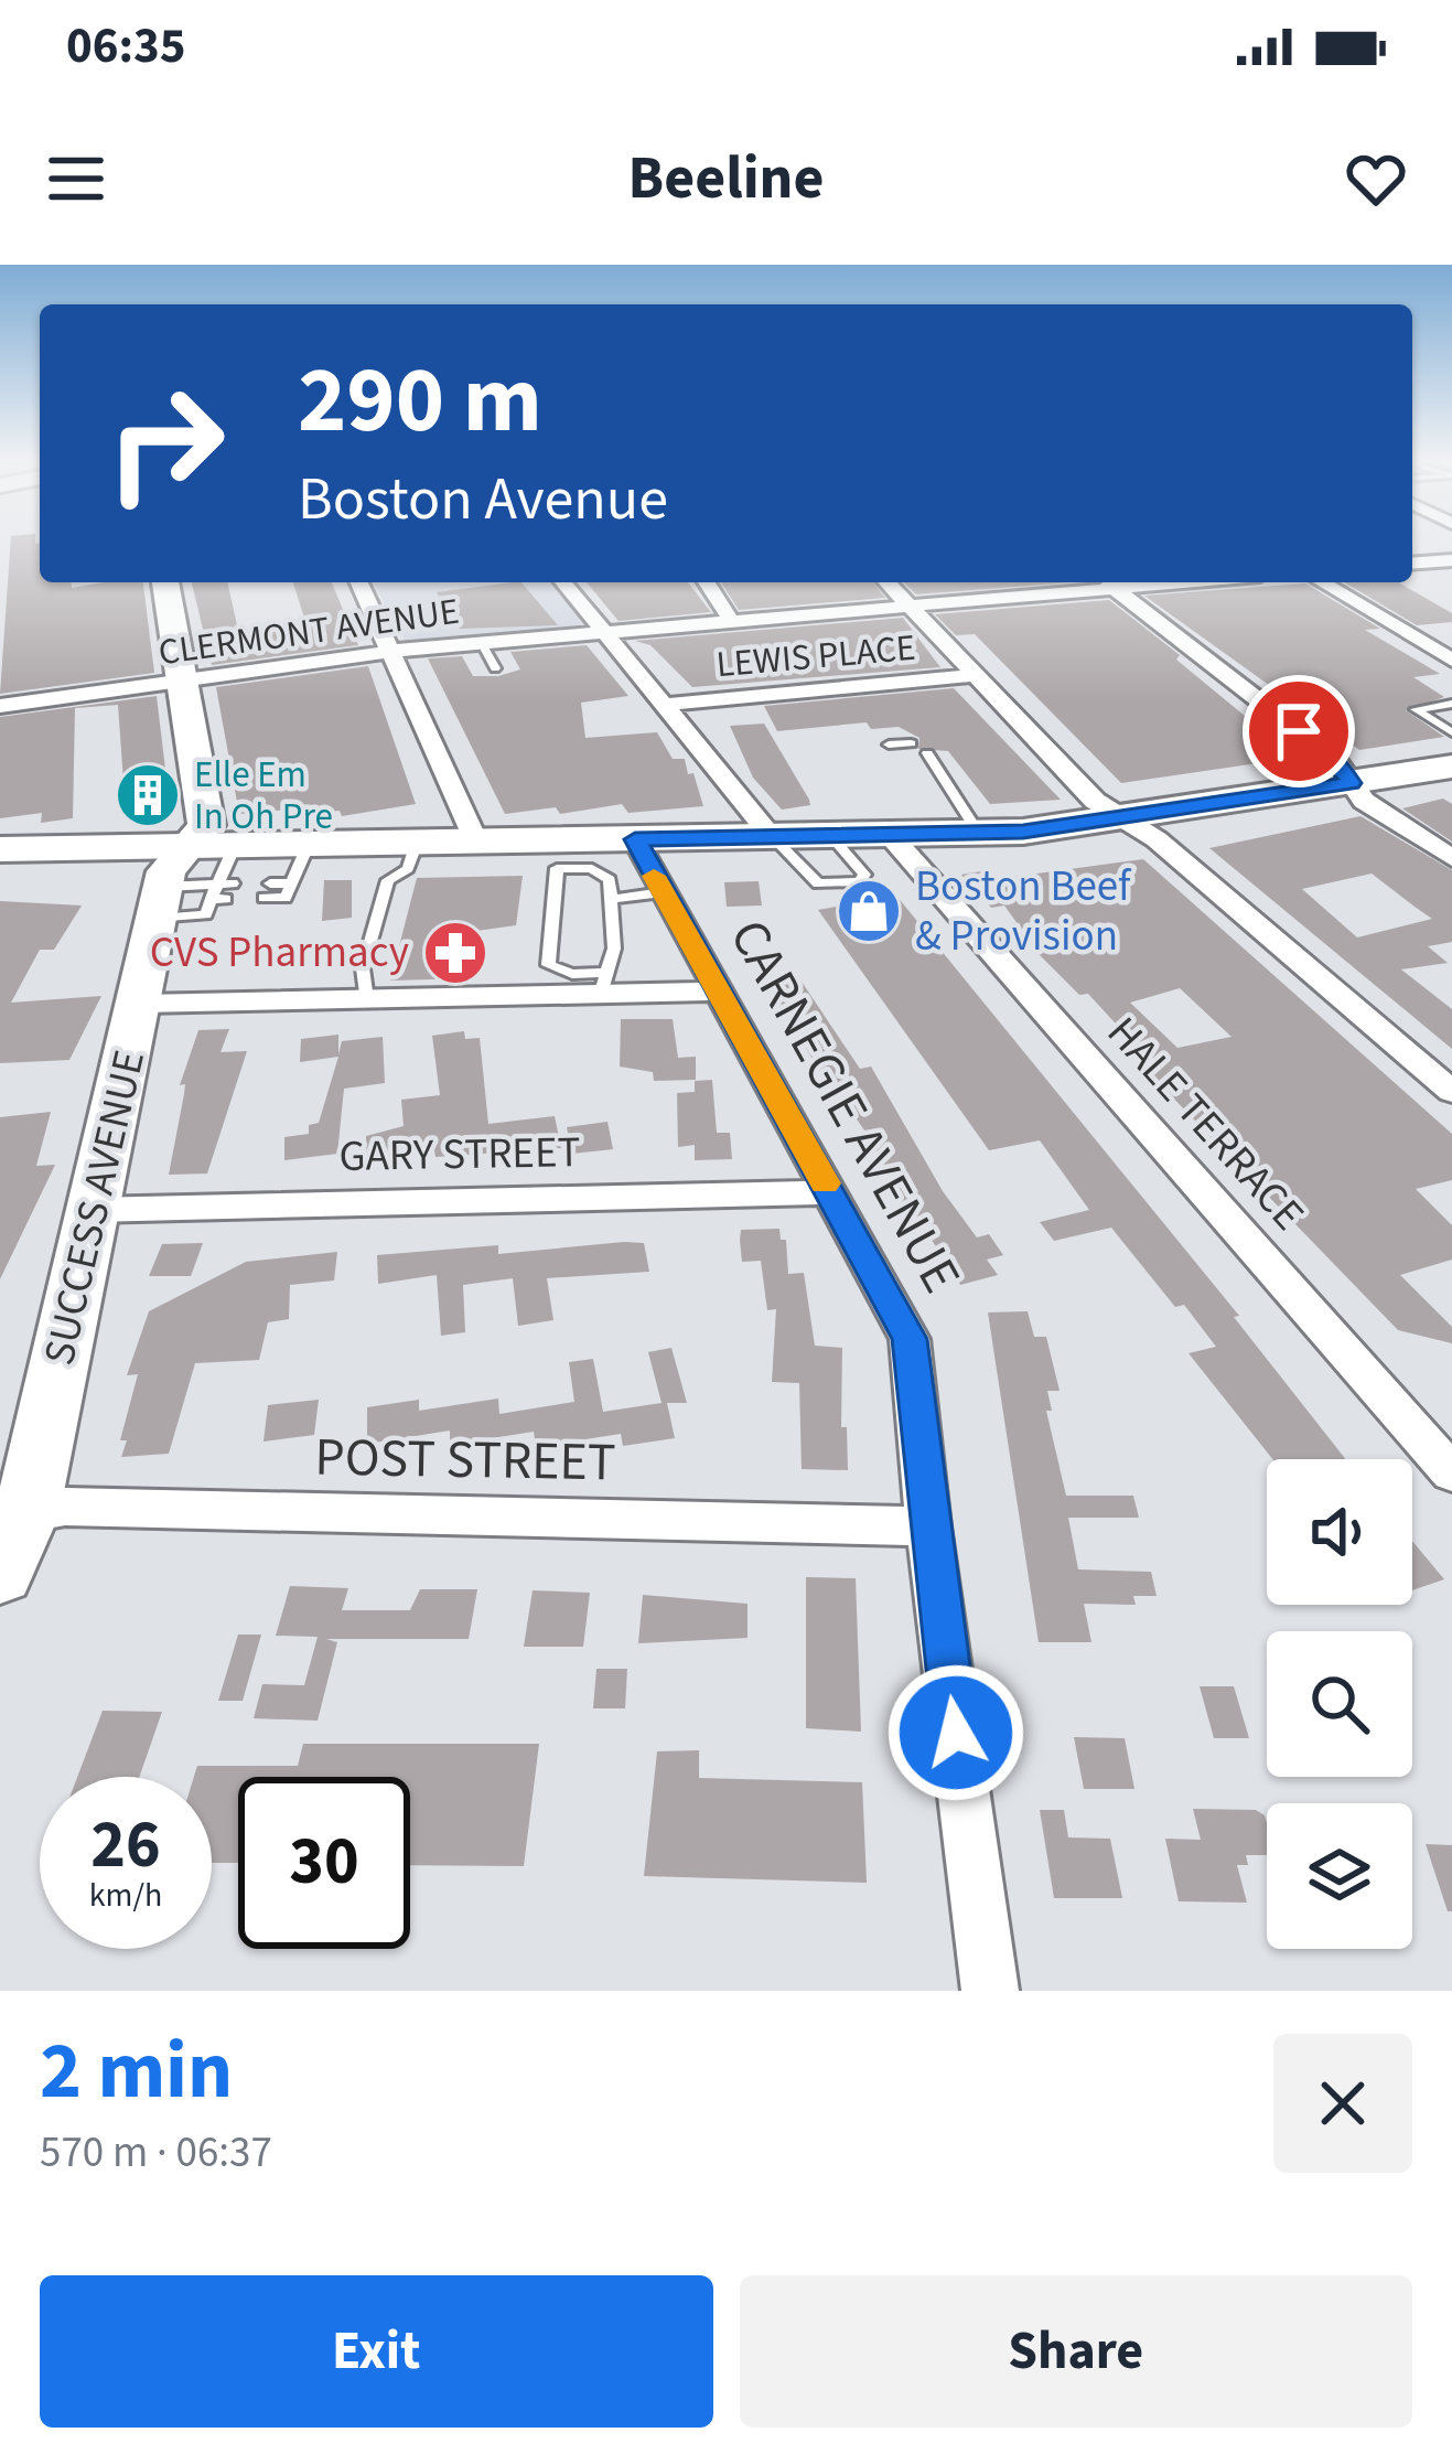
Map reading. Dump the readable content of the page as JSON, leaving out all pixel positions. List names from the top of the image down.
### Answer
{
  "streets": {
    "street": [
      "CLERMONT AVENUE",
      "LEWIS PLACE",
      "CARNEGIE AVENUE",
      "HALE TERRACE",
      "GARY STREET",
      "SUCCESS AVENUE",
      "POST STREET"
    ]
  },
  "crossings": [
    ["CLERMONT AVENUE", "SUCCESS AVENUE"],
    ["CARNEGIE AVENUE", "GARY STREET"],
    ["CARNEGIE AVENUE", "POST STREET"],
    ["GARY STREET", "SUCCESS AVENUE"],
    ["SUCCESS AVENUE", "POST STREET"]
  ],
  "places": {
    "building": ["Elle Em In Oh Pre"],
    "shop": ["Boston Beef & Provision"],
    "pharmacy": ["CVS Pharmacy"]
  },
  "page": {
    "status": "06:35",
    "header": "Beeline",
    "turn": ["290 m", "Boston Avenue"],
    "speed": "26 km/h",
    "limit": "30",
    "heading": ["2 min", "570 m · 06:37"],
    "buttons": ["Exit", "Share"]
  }
}
